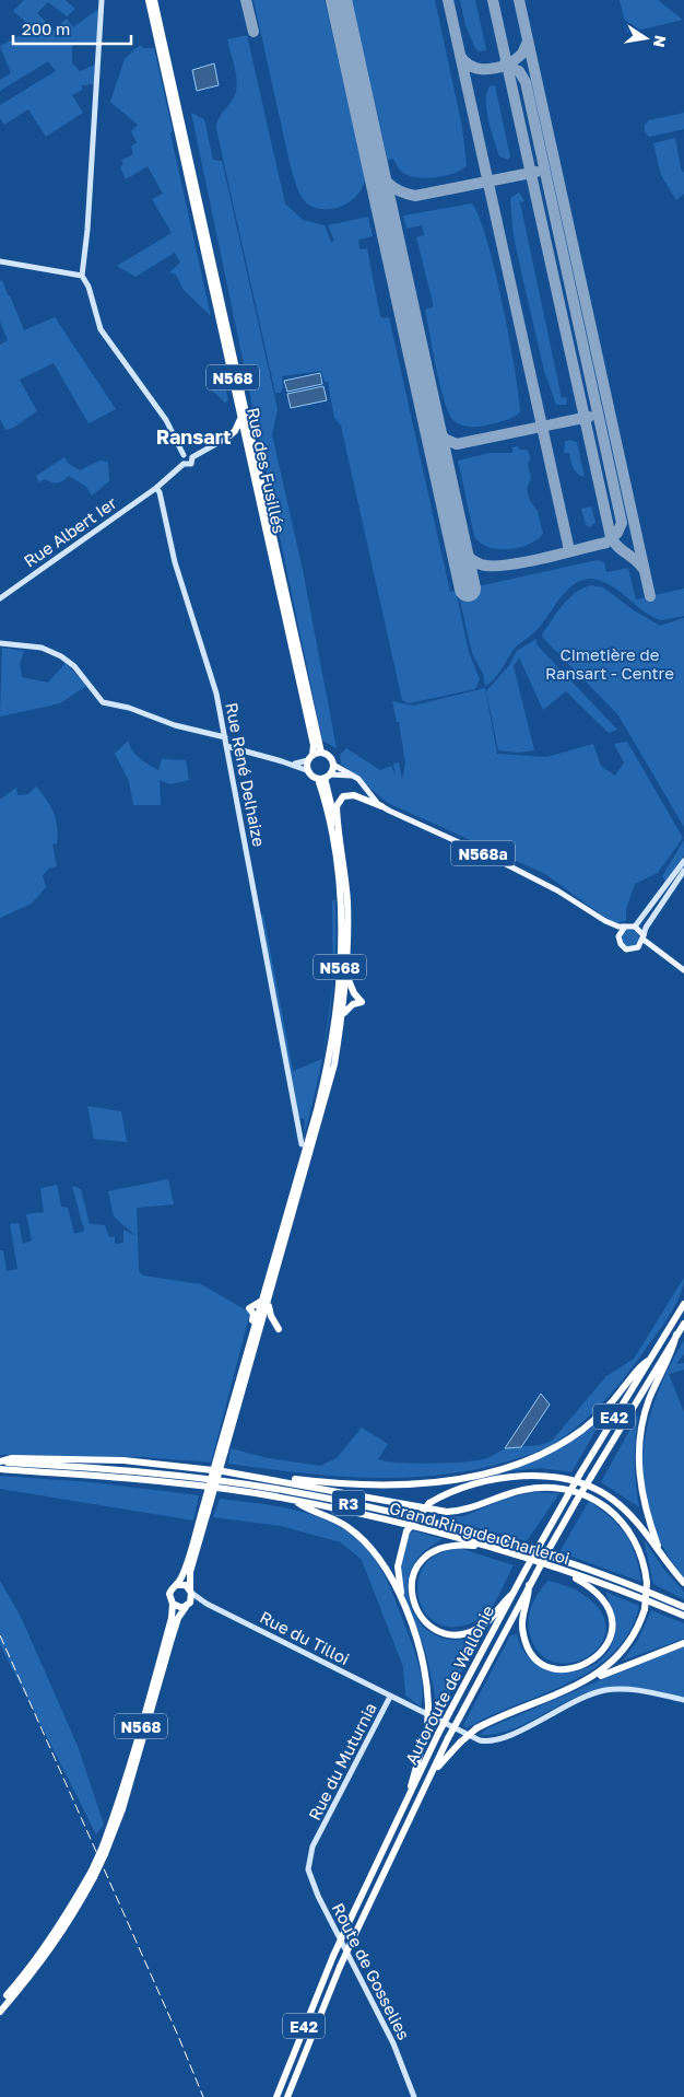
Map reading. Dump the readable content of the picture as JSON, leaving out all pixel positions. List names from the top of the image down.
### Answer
{
  "streets": {
    "highway": [
      "N568",
      "Rue des Fusillés",
      "E42",
      "R3",
      "Grand Ring de Charleroi",
      "Autoroute de Wallonie"
    ],
    "main road": ["N568a"],
    "street": [
      "Rue Albert Ier",
      "Rue René Delhaize",
      "Rue du Tilloi",
      "Rue du Muturnia",
      "Route de Gosselies"
    ]
  },
  "crossings": [
    ["N568", "Rue des Fusillés"],
    ["N568", "Grand Ring de Charleroi"],
    ["N568", "Rue du Tilloi"],
    ["Rue Albert Ier", "Rue René Delhaize"],
    ["Rue du Tilloi", "Rue du Muturnia"],
    ["Rue du Muturnia", "Route de Gosselies"]
  ],
  "districts": ["Ransart"],
  "parks": ["Cimetière de Ransart - Centre"],
  "scale_bar": "200 m",
  "north": "right"
}
